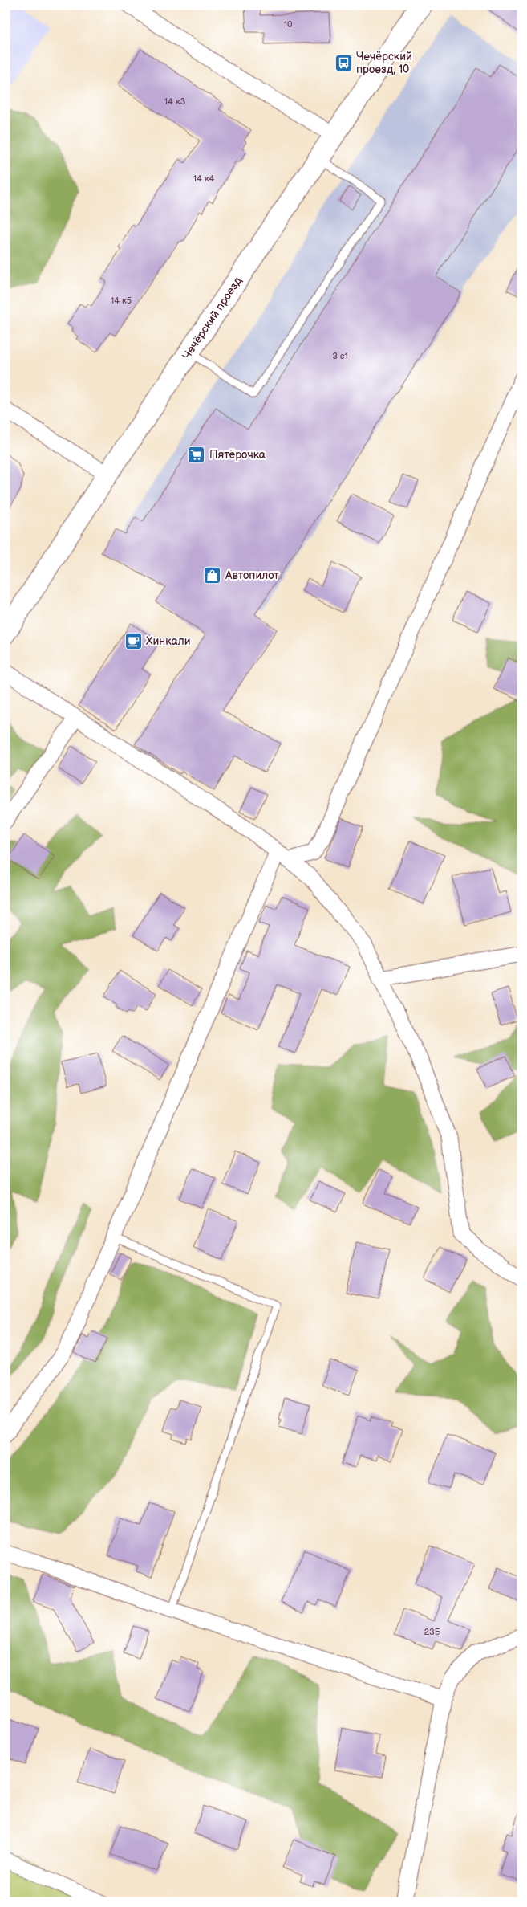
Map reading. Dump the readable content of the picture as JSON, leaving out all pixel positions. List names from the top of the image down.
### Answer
{
  "streets": {
    "main road": ["Чечёрский проезд"]
  },
  "places": {
    "bus stop": ["Чечёрский проезд, 10"],
    "supermarket": ["Пятёрочка"],
    "shop": ["Автопилот"],
    "cafe": ["Хинкали"]
  },
  "house_numbers": [
    "10",
    "14 к3",
    "14 к4",
    "14 к5",
    "3 с1",
    "23Б"
  ]
}
